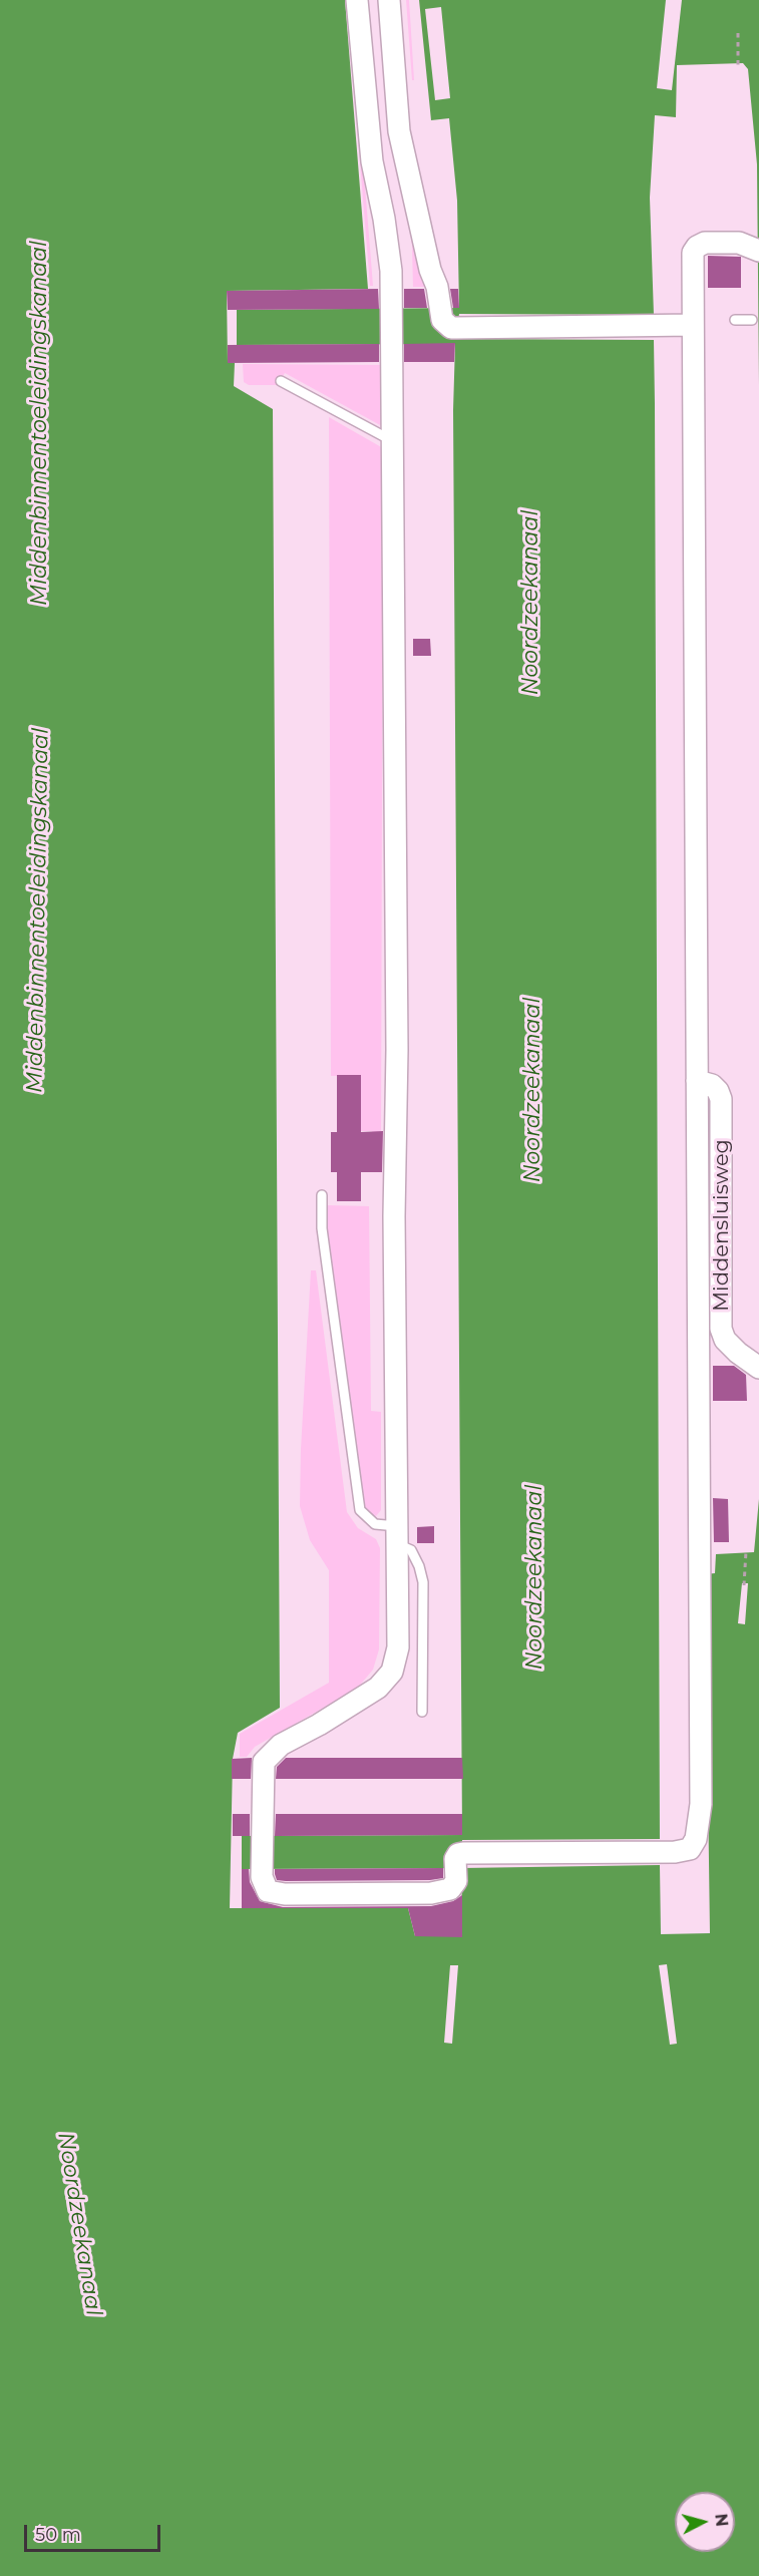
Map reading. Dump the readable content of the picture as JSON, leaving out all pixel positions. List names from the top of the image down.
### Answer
{
  "streets": {
    "street": ["Middensluisweg"]
  },
  "water": ["Middenbinnentoeleidingskanaal", "Noordzeekanaal"],
  "scale_bar": "50 m",
  "north": "right"
}
